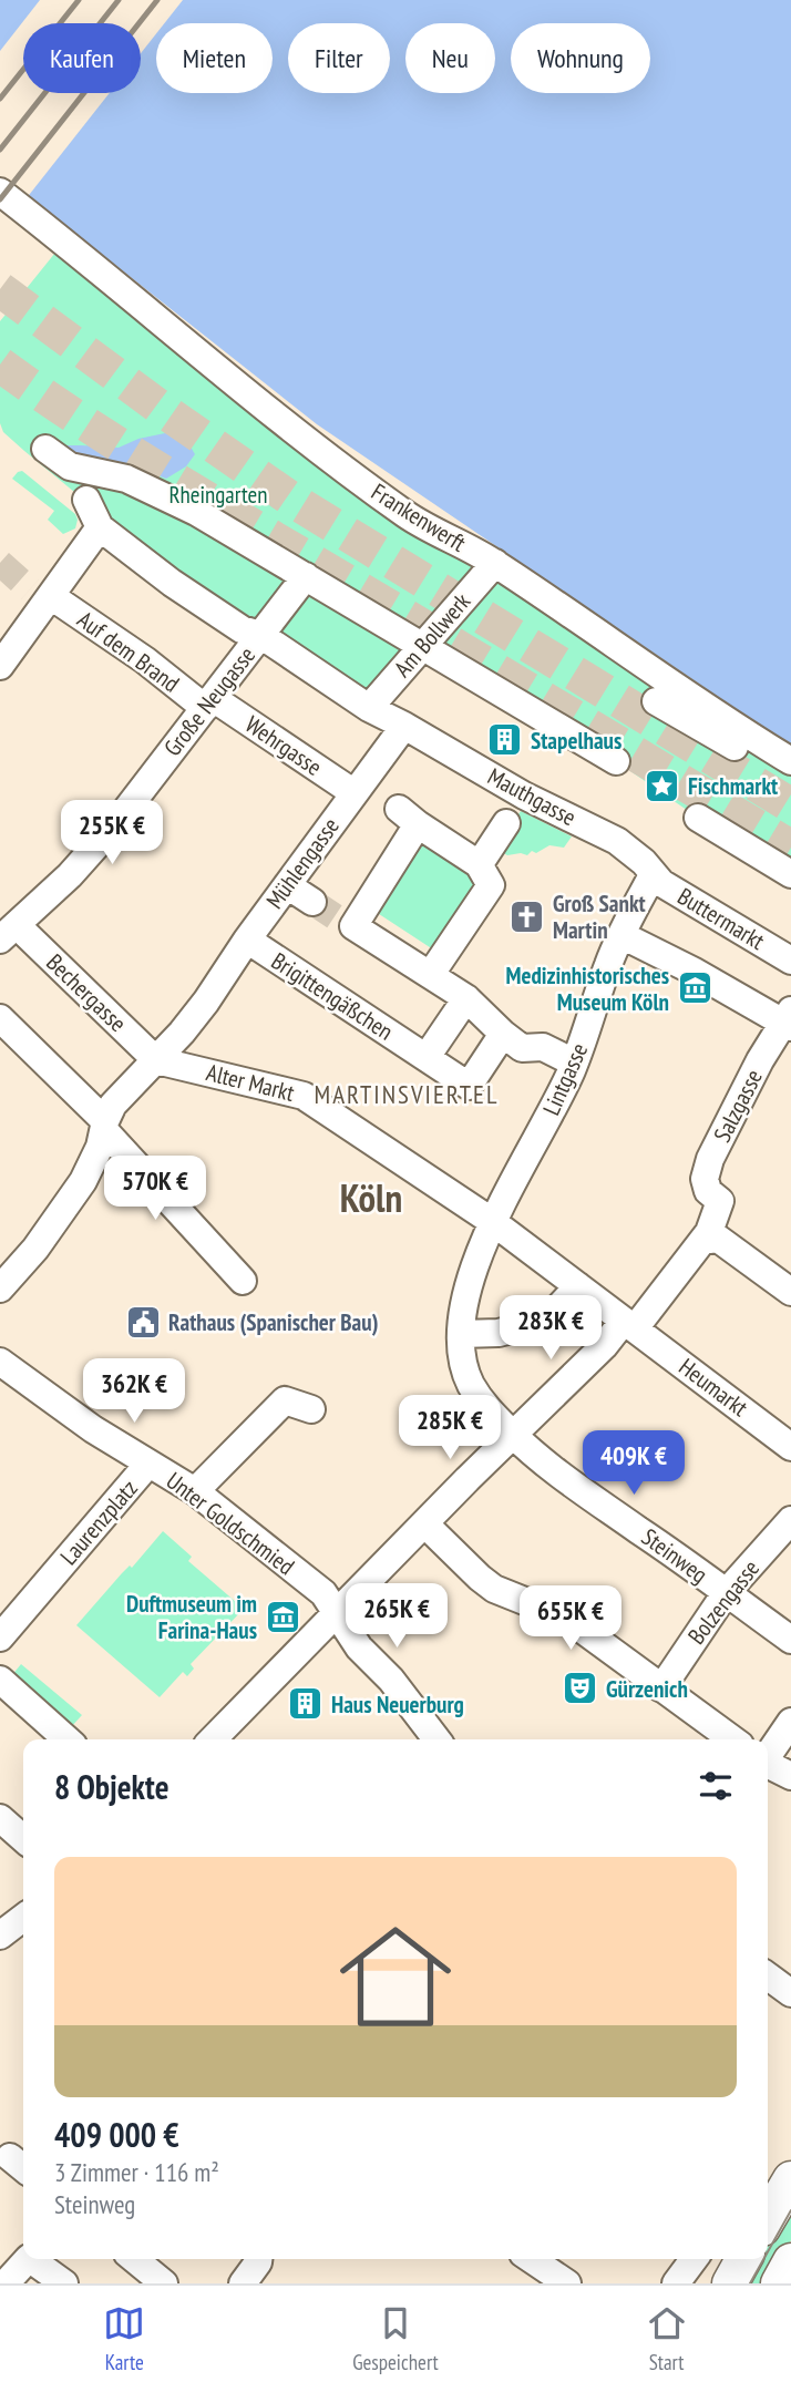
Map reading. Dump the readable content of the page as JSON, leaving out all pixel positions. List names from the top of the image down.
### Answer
{
  "streets": {
    "street": [
      "Frankenwerft",
      "Am Bollwerk",
      "Auf dem Brand",
      "Große Neugasse",
      "Wehrgasse",
      "Mauthgasse",
      "Mühlengasse",
      "Buttermarkt",
      "Bechergasse",
      "Brigittengäßchen",
      "Lintgasse",
      "Alter Markt",
      "Salzgasse",
      "Heumarkt",
      "Laurenzplatz",
      "Unter Goldschmied",
      "Steinweg",
      "Bolzengasse"
    ]
  },
  "crossings": [
    ["Frankenwerft", "Am Bollwerk"],
    ["Auf dem Brand", "Große Neugasse"],
    ["Auf dem Brand", "Wehrgasse"],
    ["Große Neugasse", "Wehrgasse"],
    ["Große Neugasse", "Bechergasse"],
    ["Wehrgasse", "Mühlengasse"],
    ["Mauthgasse", "Mühlengasse"],
    ["Mauthgasse", "Buttermarkt"],
    ["Mauthgasse", "Lintgasse"],
    ["Mühlengasse", "Bechergasse"],
    ["Mühlengasse", "Brigittengäßchen"],
    ["Mühlengasse", "Alter Markt"],
    ["Buttermarkt", "Lintgasse"],
    ["Bechergasse", "Alter Markt"],
    ["Lintgasse", "Alter Markt"],
    ["Alter Markt", "Heumarkt"],
    ["Laurenzplatz", "Unter Goldschmied"],
    ["Steinweg", "Bolzengasse"]
  ],
  "districts": ["MARTINSVIERTEL", "Köln"],
  "parks": ["Rheingarten"],
  "places": {
    "building": ["Stapelhaus", "Haus Neuerburg"],
    "place": ["Fischmarkt"],
    "church": ["Groß Sankt Martin"],
    "museum": ["Medizinhistorisches Museum Köln", "Duftmuseum im Farina-Haus"],
    "public building": ["Rathaus (Spanischer Bau)"],
    "theatre": ["Gürzenich"]
  },
  "page": {
    "chip": [
      "Kaufen",
      "Mieten",
      "Filter",
      "Neu",
      "Wohnung"
    ],
    "price": [
      "255K €",
      "570K €",
      "283K €",
      "362K €",
      "285K €",
      "409K €",
      "265K €",
      "655K €"
    ],
    "heading": "8 Objekte",
    "list": [
      {
        "name": "409 000 €",
        "note": "3 Zimmer · 116 m² · Steinweg"
      }
    ],
    "tabs": ["Karte", "Gespeichert", "Start"]
  }
}
